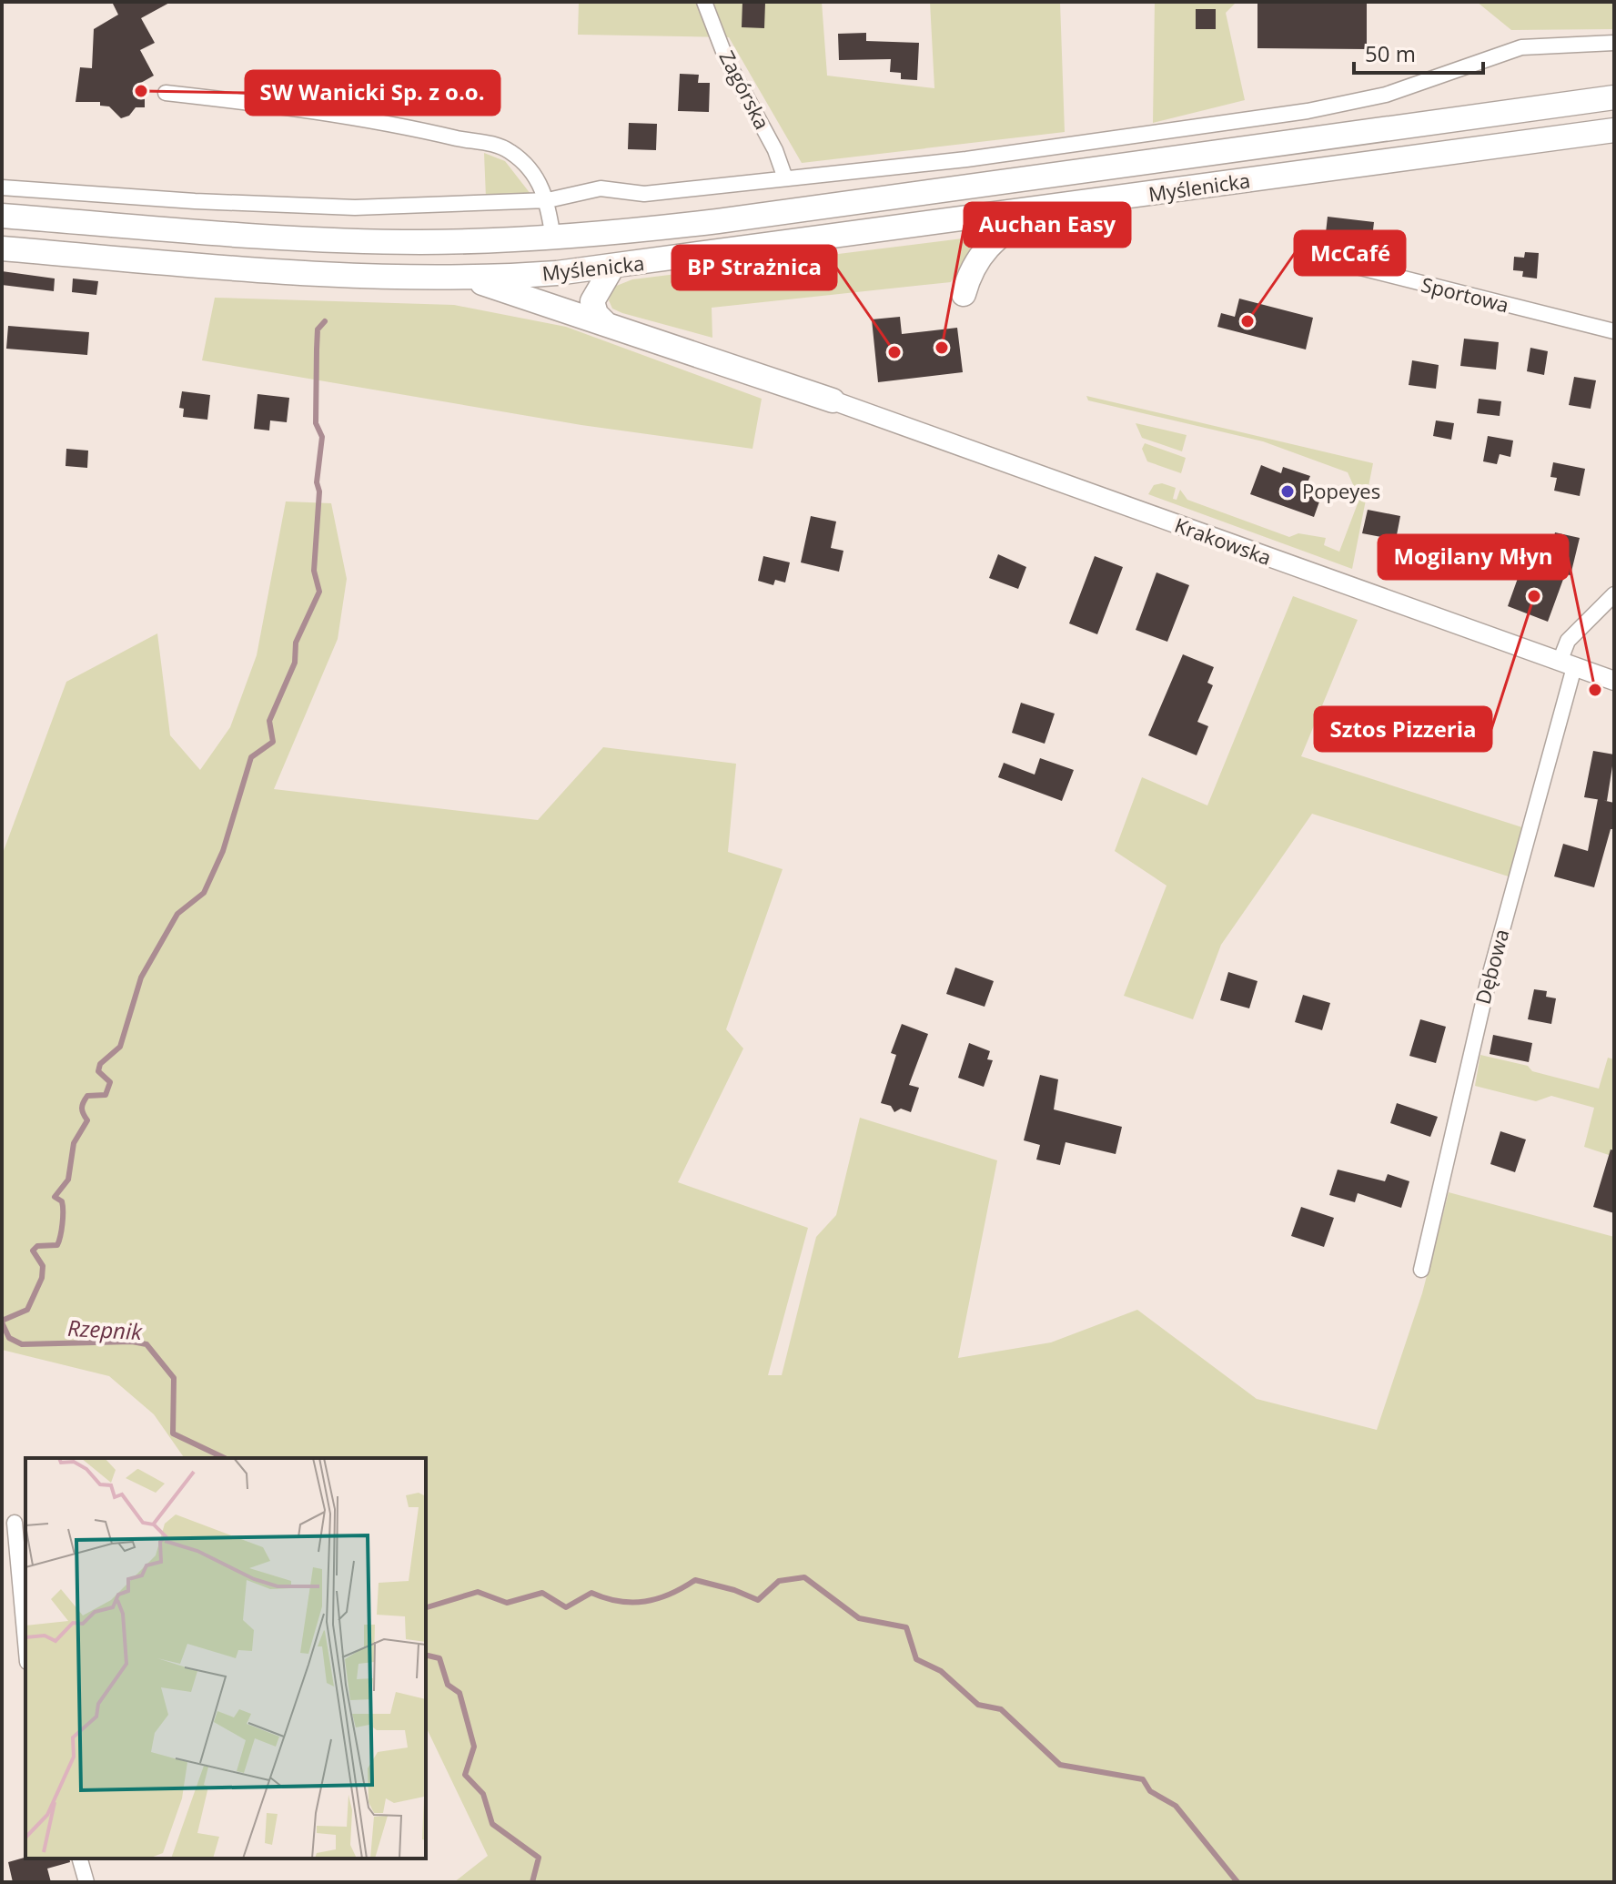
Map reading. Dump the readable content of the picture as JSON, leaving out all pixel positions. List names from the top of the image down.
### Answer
{
  "streets": {
    "highway": ["Myślenicka"],
    "street": [
      "Zagórska",
      "Sportowa",
      "Krakowska",
      "Dębowa"
    ]
  },
  "crossings": [
    ["Krakowska", "Dębowa"]
  ],
  "water": ["Rzepnik"],
  "places": [
    "SW Wanicki Sp. z o.o.",
    "McCafé",
    "Auchan Easy",
    "BP Strażnica",
    "Popeyes",
    "Sztos Pizzeria",
    "Mogilany Młyn"
  ],
  "scale_bar": "50 m"
}
